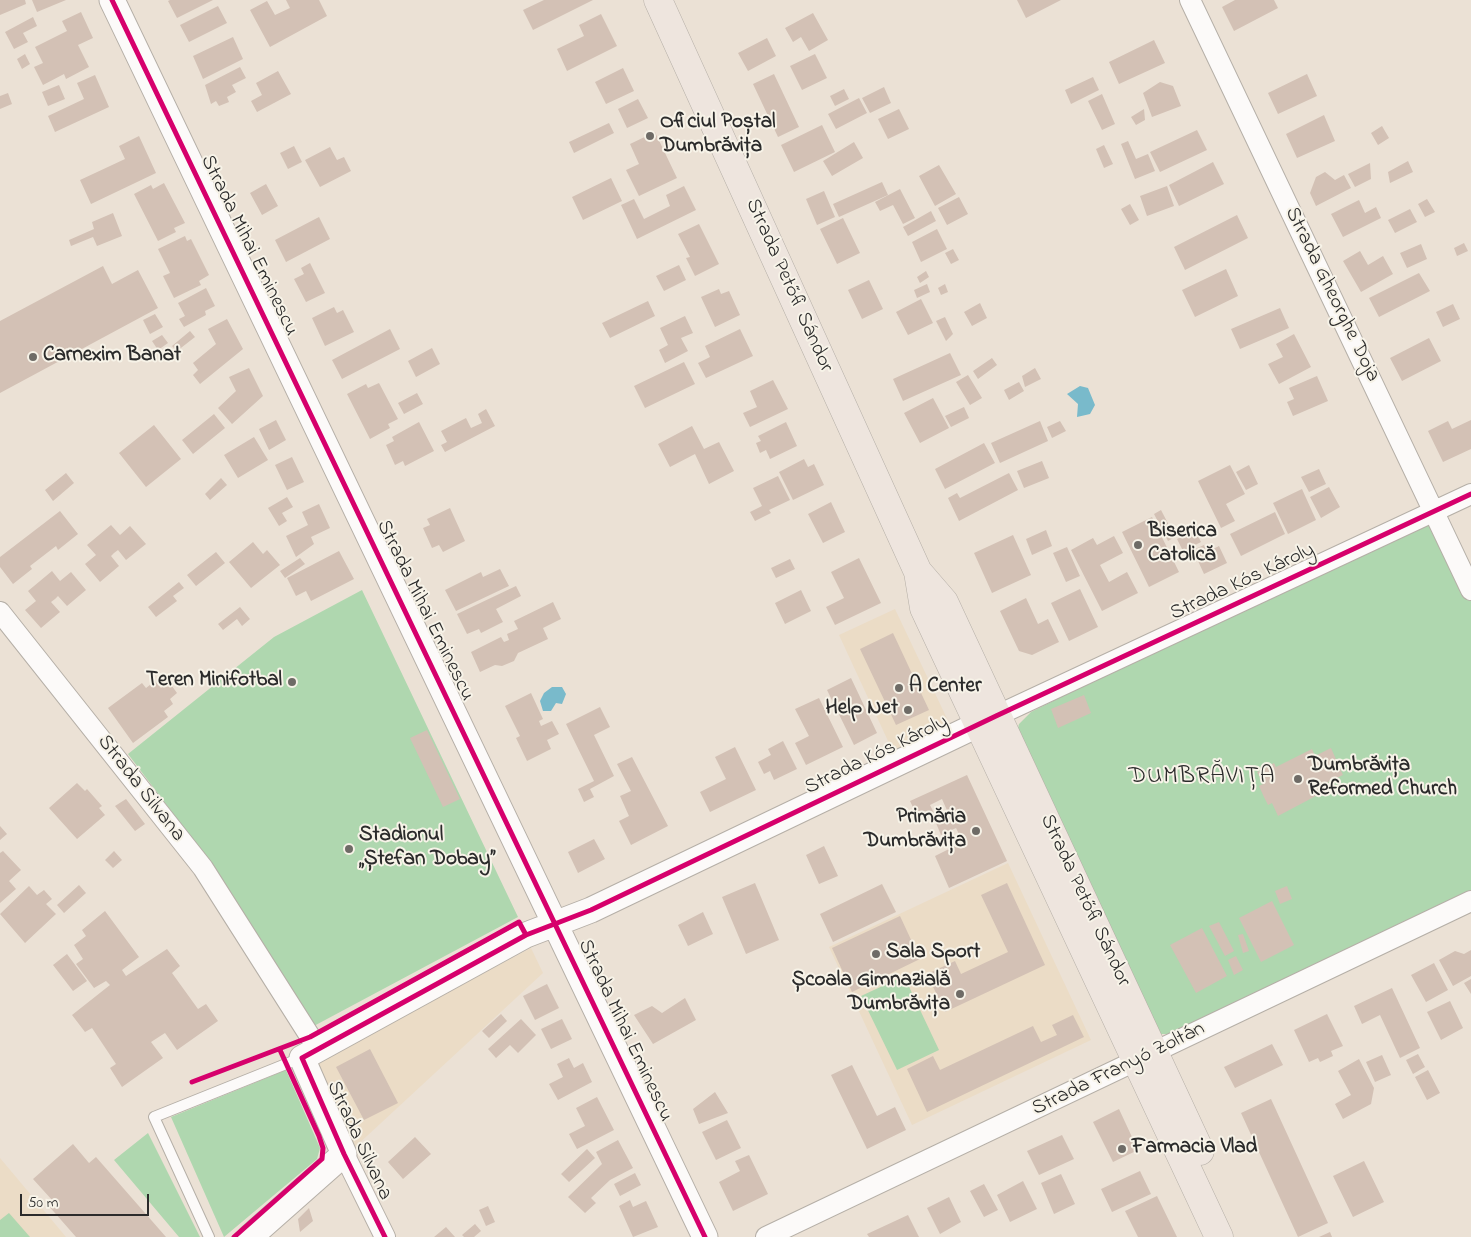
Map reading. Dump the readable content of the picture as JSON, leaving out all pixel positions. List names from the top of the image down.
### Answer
{
  "streets": {
    "main road": ["Strada Petőfi Sándor"],
    "street": [
      "Strada Mihai Eminescu",
      "Strada Gheorghe Doja",
      "Strada Kós Károly",
      "Strada Silvana",
      "Strada Franyó Zoltán"
    ]
  },
  "crossings": [
    ["Strada Mihai Eminescu", "Strada Kós Károly"],
    ["Strada Petőfi Sándor", "Strada Kós Károly"],
    ["Strada Petőfi Sándor", "Strada Franyó Zoltán"],
    ["Strada Gheorghe Doja", "Strada Kós Károly"],
    ["Strada Kós Károly", "Strada Silvana"]
  ],
  "districts": ["DUMBRĂVIȚA"],
  "places": [
    "Oficiul Poștal Dumbrăvița",
    "Carnexim Banat",
    "Biserica Catolică",
    "Teren Minifotbal",
    "A Center",
    "Help Net",
    "Dumbrăvița Reformed Church",
    "Primăria Dumbrăvița",
    "Stadionul „Ștefan Dobay”",
    "Sala Sport",
    "Școala Gimnazială Dumbrăvița",
    "Farmacia Vlad"
  ],
  "scale_bar": "50 m"
}
